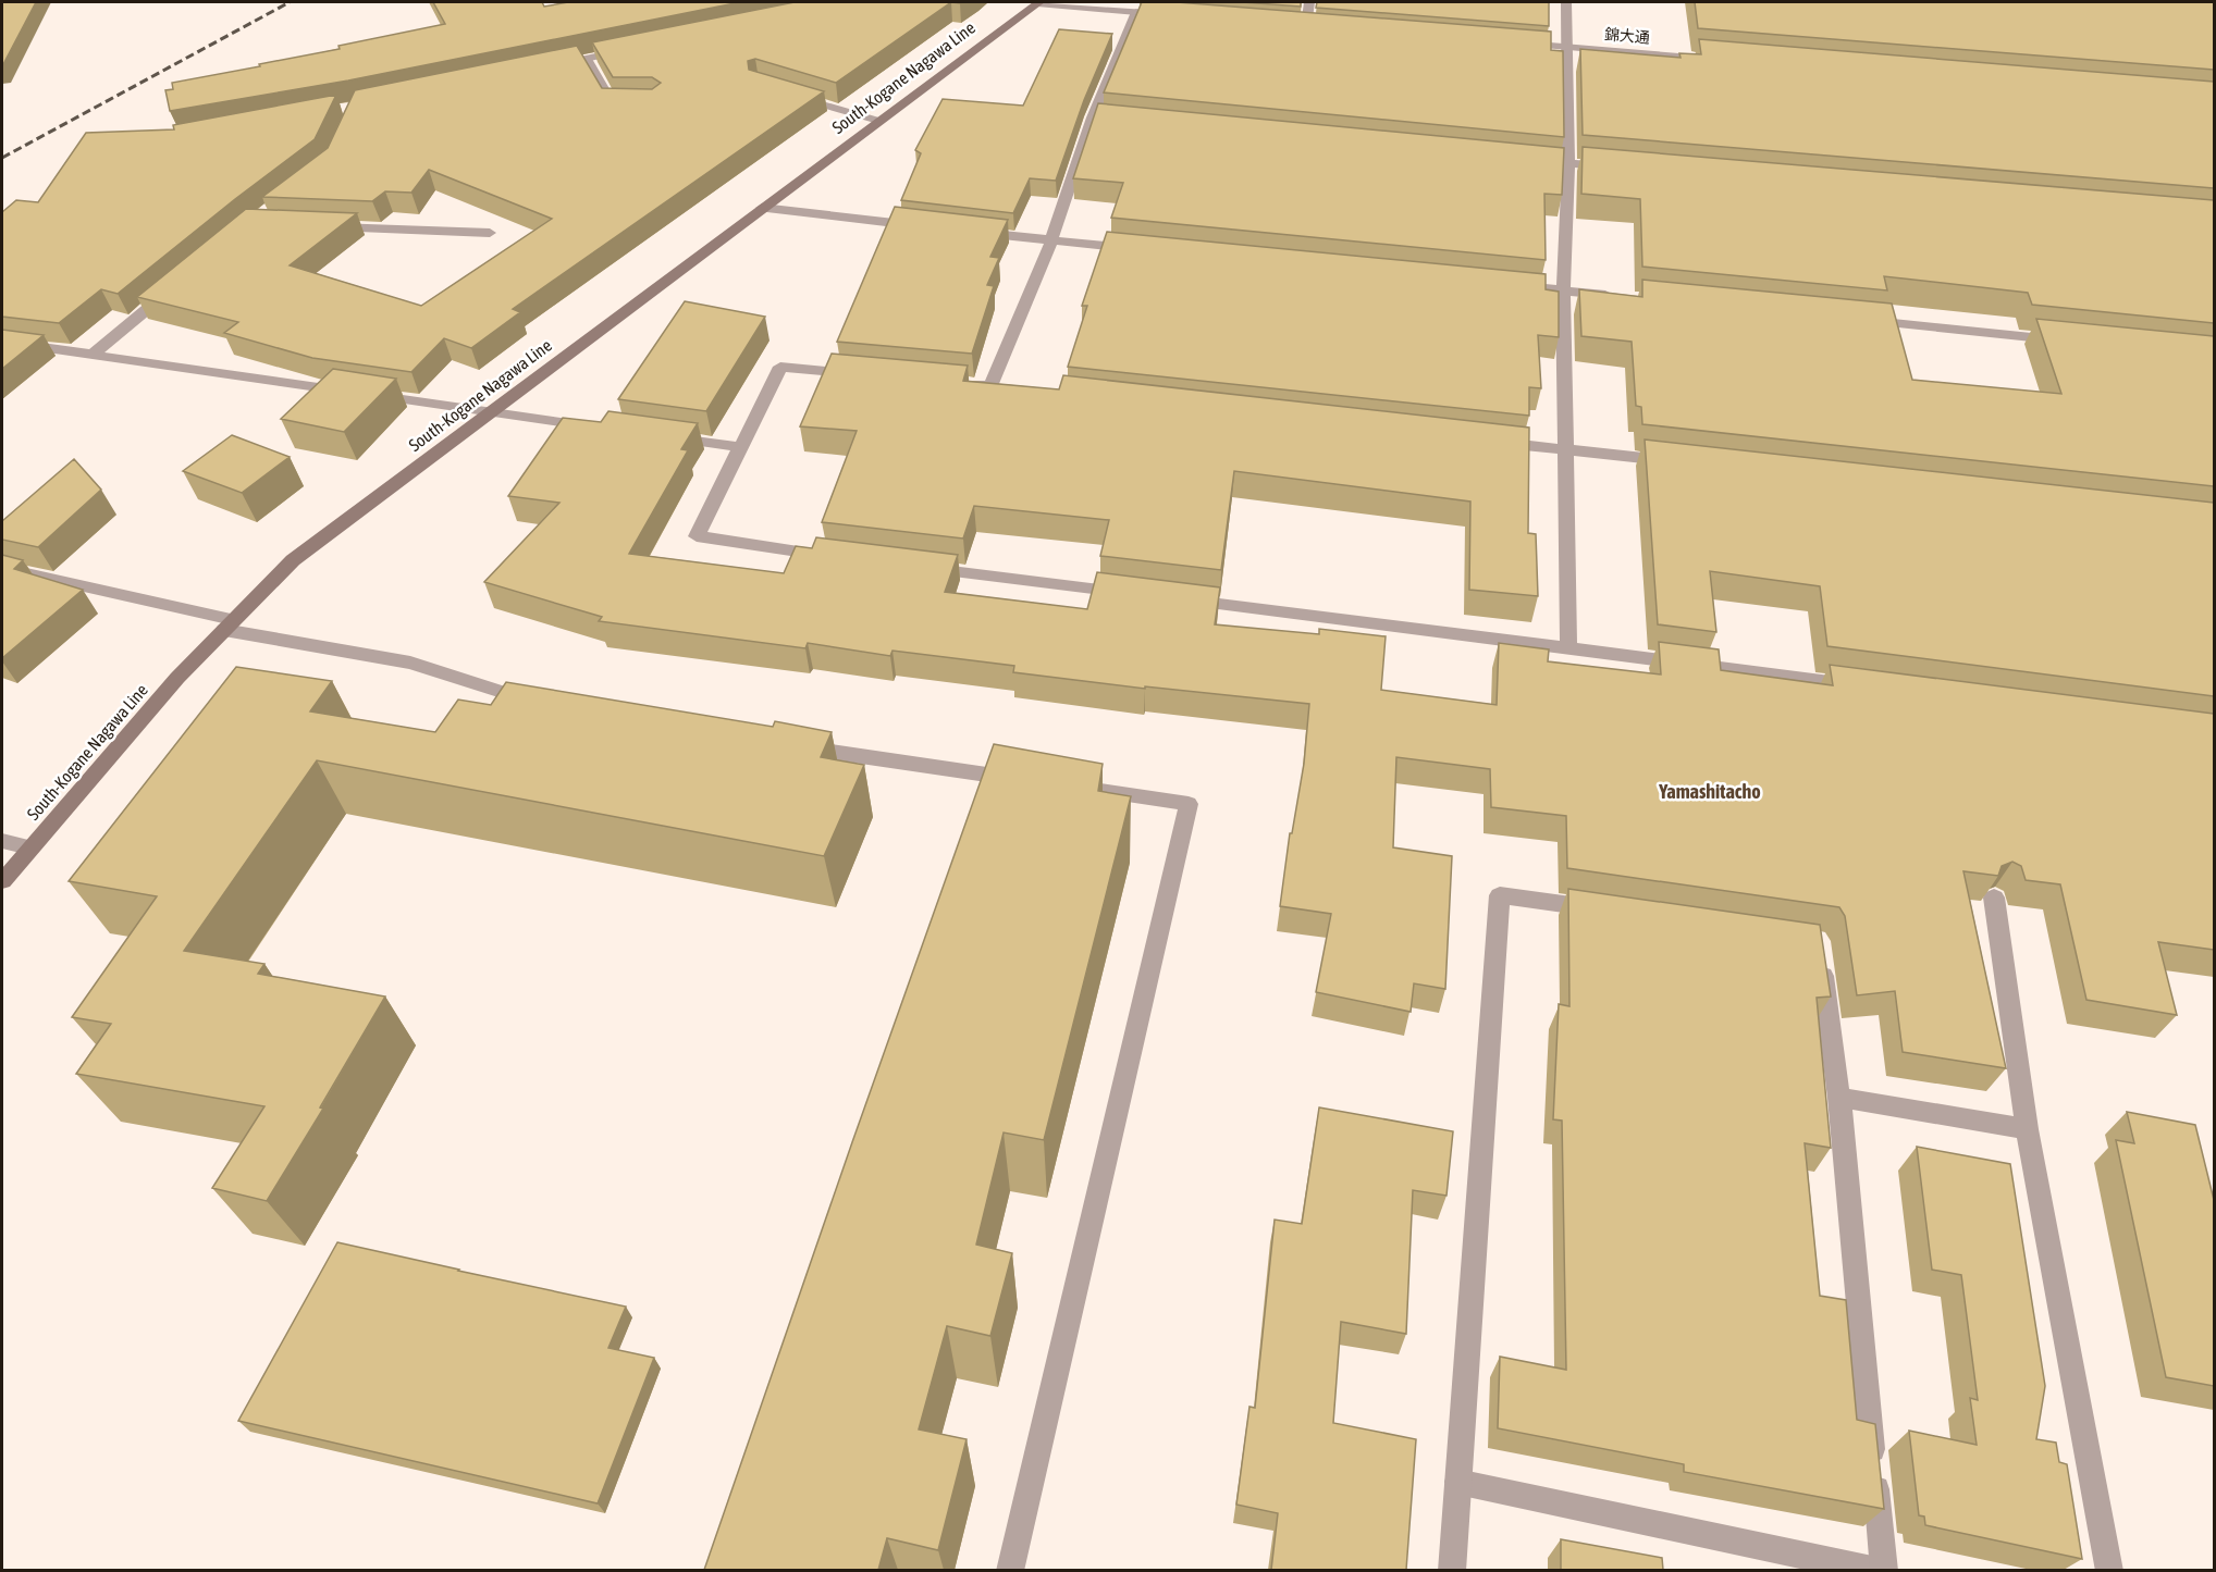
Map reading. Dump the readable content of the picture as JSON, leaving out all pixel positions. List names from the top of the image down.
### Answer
{
  "streets": {
    "main road": ["South-Kogane Nagawa Line"],
    "street": ["錦大通"]
  },
  "districts": ["Yamashitacho"]
}
